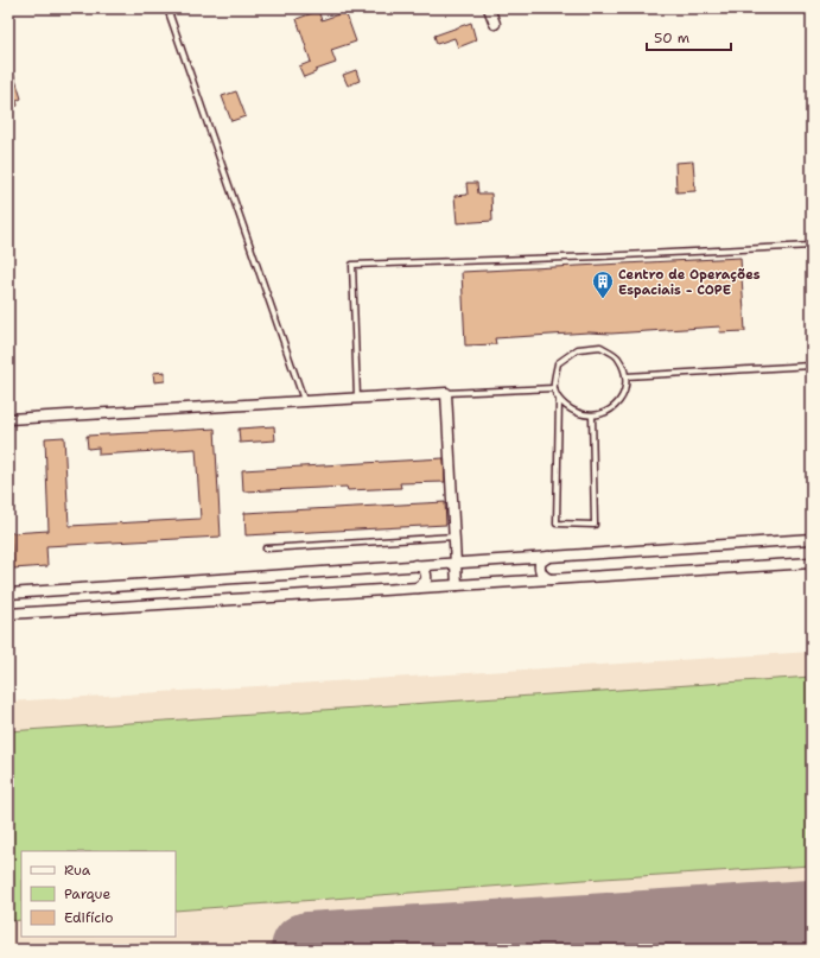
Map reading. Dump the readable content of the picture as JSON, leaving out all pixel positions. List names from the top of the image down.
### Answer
{
  "places": {
    "building": ["Centro de Operações Espaciais - COPE"]
  },
  "legend": ["Rua", "Parque", "Edifício"],
  "scale_bar": "50 m"
}
